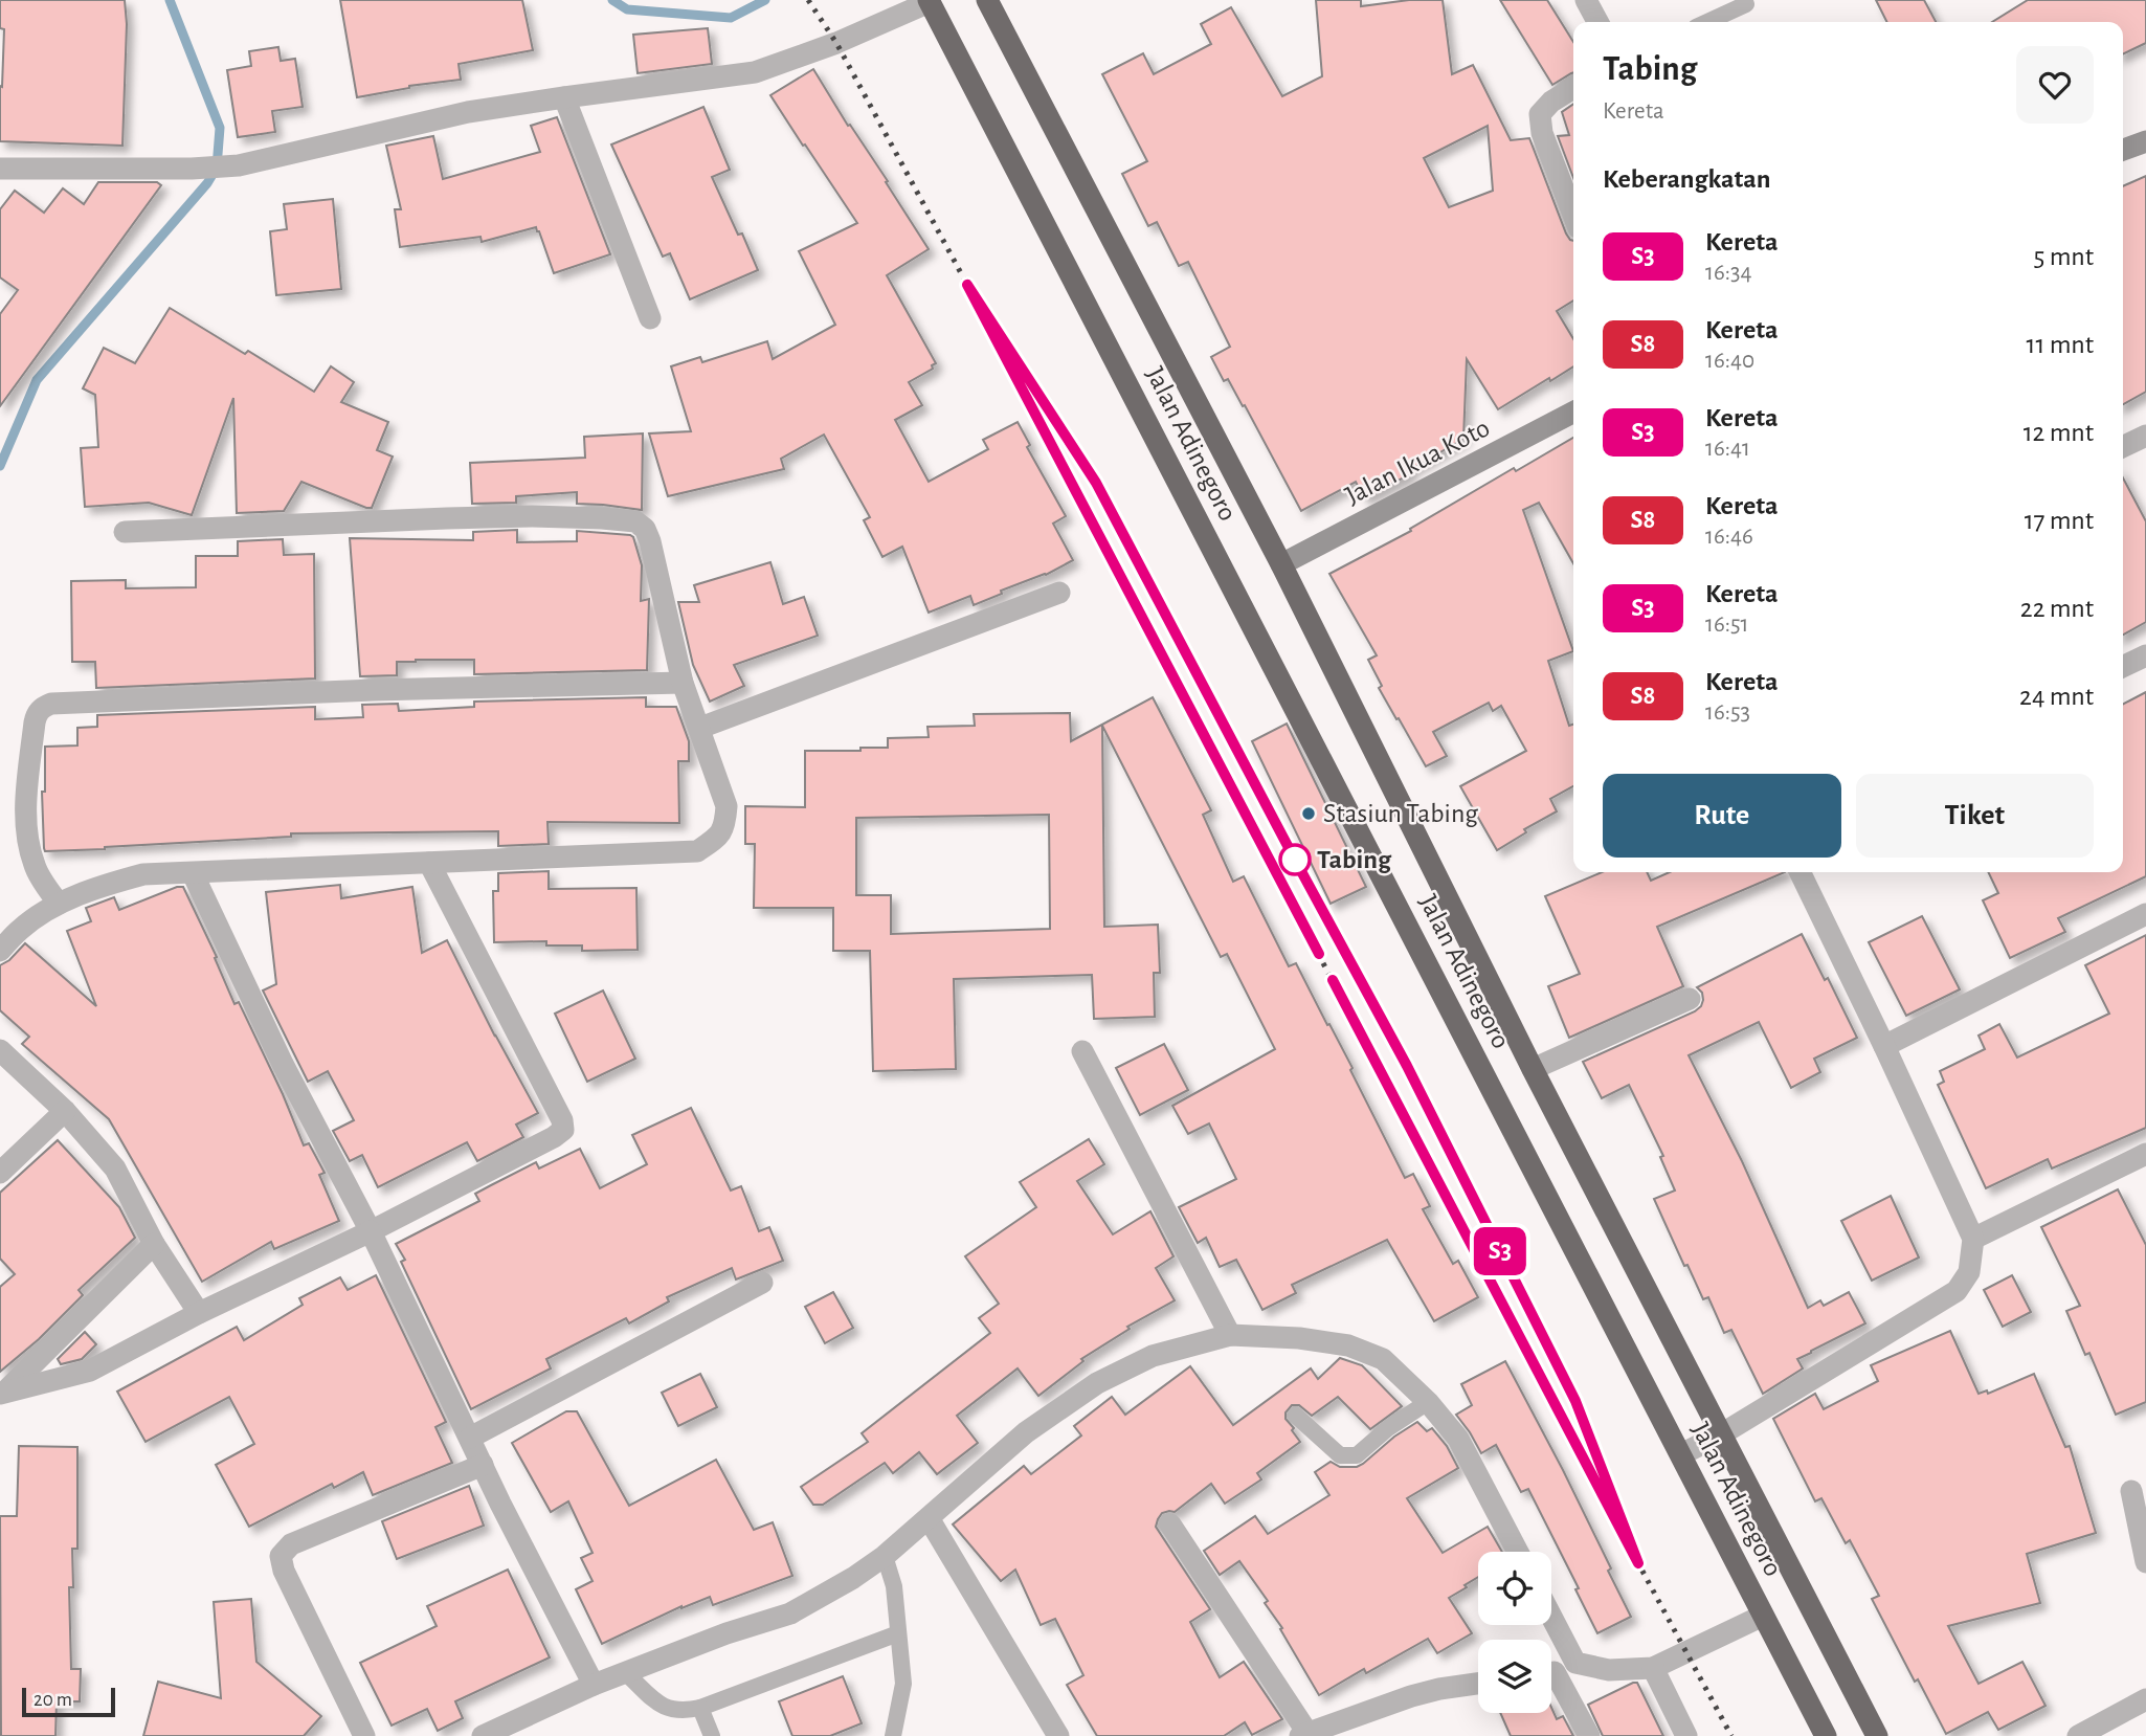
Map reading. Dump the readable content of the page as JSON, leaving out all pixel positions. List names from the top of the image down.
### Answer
{
  "streets": {
    "highway": ["Jalan Adinegoro"],
    "street": ["Jalan Ikua Koto"]
  },
  "crossings": [
    ["Jalan Adinegoro", "Jalan Ikua Koto"]
  ],
  "places": ["Stasiun Tabing", "Tabing"],
  "scale_bar": "20 m",
  "page": {
    "on_map": "S3",
    "heading": [
      ["Tabing", "Kereta"],
      "Keberangkatan"
    ],
    "list": [
      {
        "mark": "S3",
        "name": "Kereta",
        "note": "16:34",
        "value": "5 mnt"
      },
      {
        "mark": "S8",
        "name": "Kereta",
        "note": "16:40",
        "value": "11 mnt"
      },
      {
        "mark": "S3",
        "name": "Kereta",
        "note": "16:41",
        "value": "12 mnt"
      },
      {
        "mark": "S8",
        "name": "Kereta",
        "note": "16:46",
        "value": "17 mnt"
      },
      {
        "mark": "S3",
        "name": "Kereta",
        "note": "16:51",
        "value": "22 mnt"
      },
      {
        "mark": "S8",
        "name": "Kereta",
        "note": "16:53",
        "value": "24 mnt"
      }
    ],
    "buttons": ["Rute", "Tiket"],
    "scale": "20 m"
  }
}
